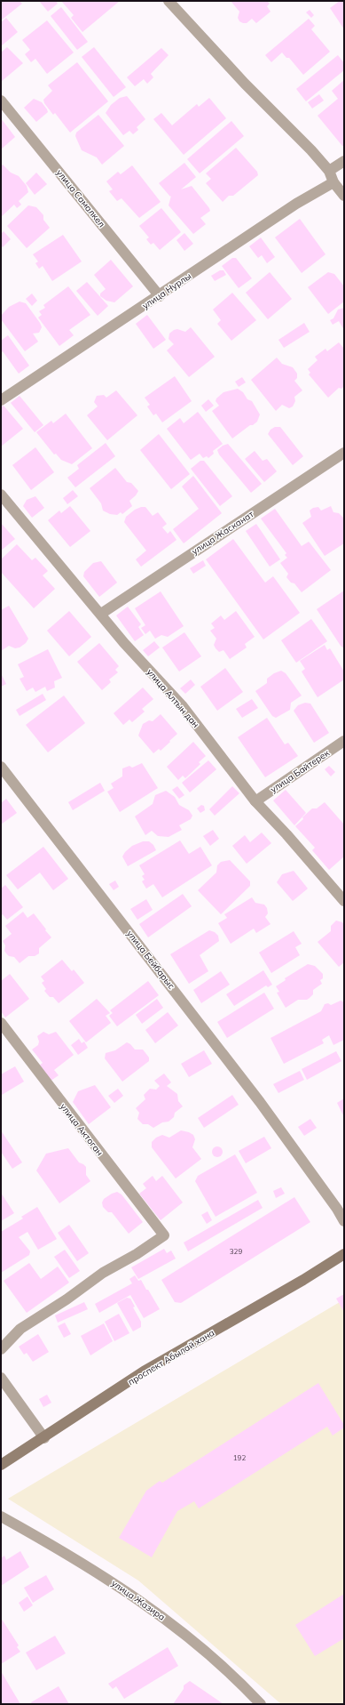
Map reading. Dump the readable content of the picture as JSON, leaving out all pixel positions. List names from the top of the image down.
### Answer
{
  "streets": {
    "main road": ["проспект Абылай хана"],
    "street": [
      "улица Самалкел",
      "улица Нурлы",
      "улица Жасканат",
      "улица Алтын дан",
      "улица Байтерек",
      "улица Бейбарыс",
      "улица Актоган",
      "улица Жазира"
    ]
  },
  "crossings": [
    ["улица Самалкел", "улица Нурлы"],
    ["улица Жасканат", "улица Алтын дан"],
    ["улица Алтын дан", "улица Байтерек"]
  ],
  "house_numbers": ["329", "192"]
}
